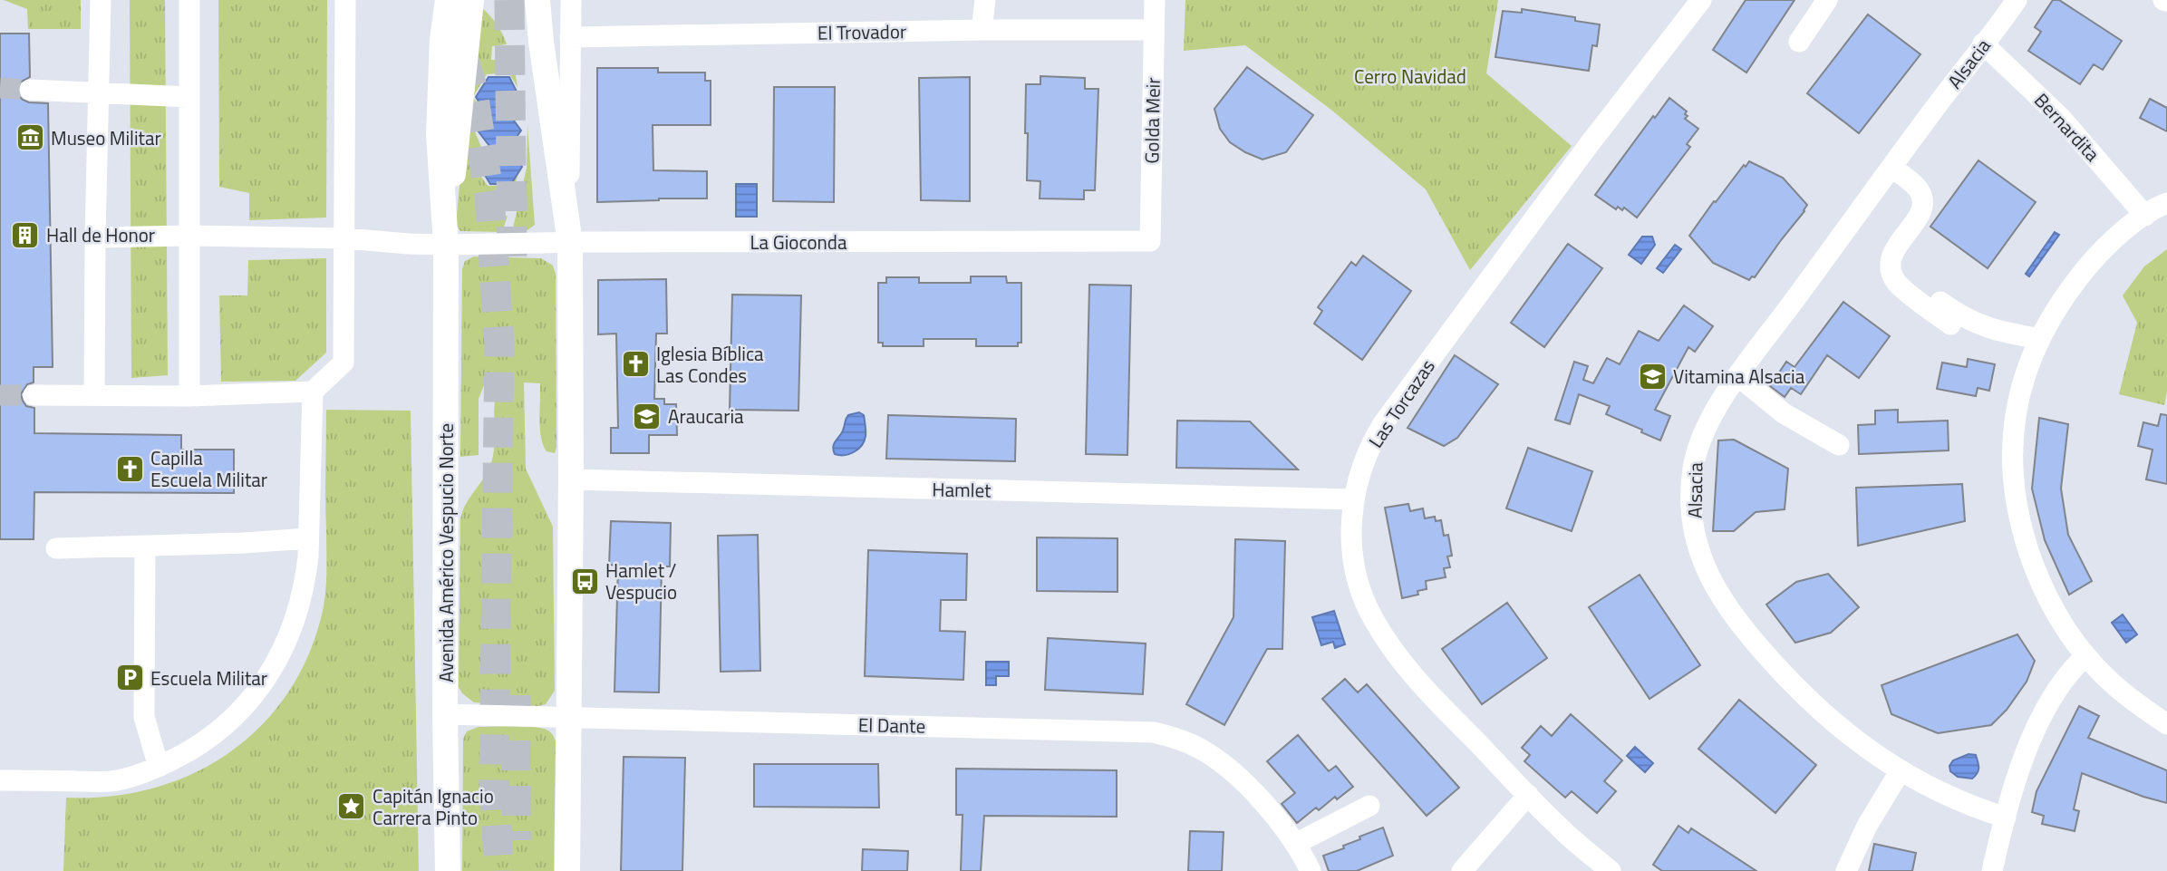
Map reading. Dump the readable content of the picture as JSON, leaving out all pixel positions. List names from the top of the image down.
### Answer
{
  "streets": {
    "main road": ["Avenida Américo Vespucio Norte"],
    "street": [
      "El Trovador",
      "Alsacia",
      "Golda Meir",
      "Bernardita",
      "La Gioconda",
      "Las Torcazas",
      "Hamlet",
      "El Dante"
    ]
  },
  "crossings": [
    ["El Trovador", "Golda Meir"],
    ["Alsacia", "Bernardita"],
    ["Golda Meir", "La Gioconda"],
    ["La Gioconda", "Avenida Américo Vespucio Norte"],
    ["Las Torcazas", "Hamlet"],
    ["Avenida Américo Vespucio Norte", "El Dante"]
  ],
  "parks": ["Cerro Navidad"],
  "places": {
    "museum": ["Museo Militar"],
    "building": ["Hall de Honor"],
    "church": ["Iglesia Bíblica Las Condes", "Capilla Escuela Militar"],
    "school or university": ["Vitamina Alsacia", "Araucaria"],
    "bus stop": ["Hamlet / Vespucio"],
    "parking": ["Escuela Militar"],
    "place": ["Capitán Ignacio Carrera Pinto"]
  }
}
